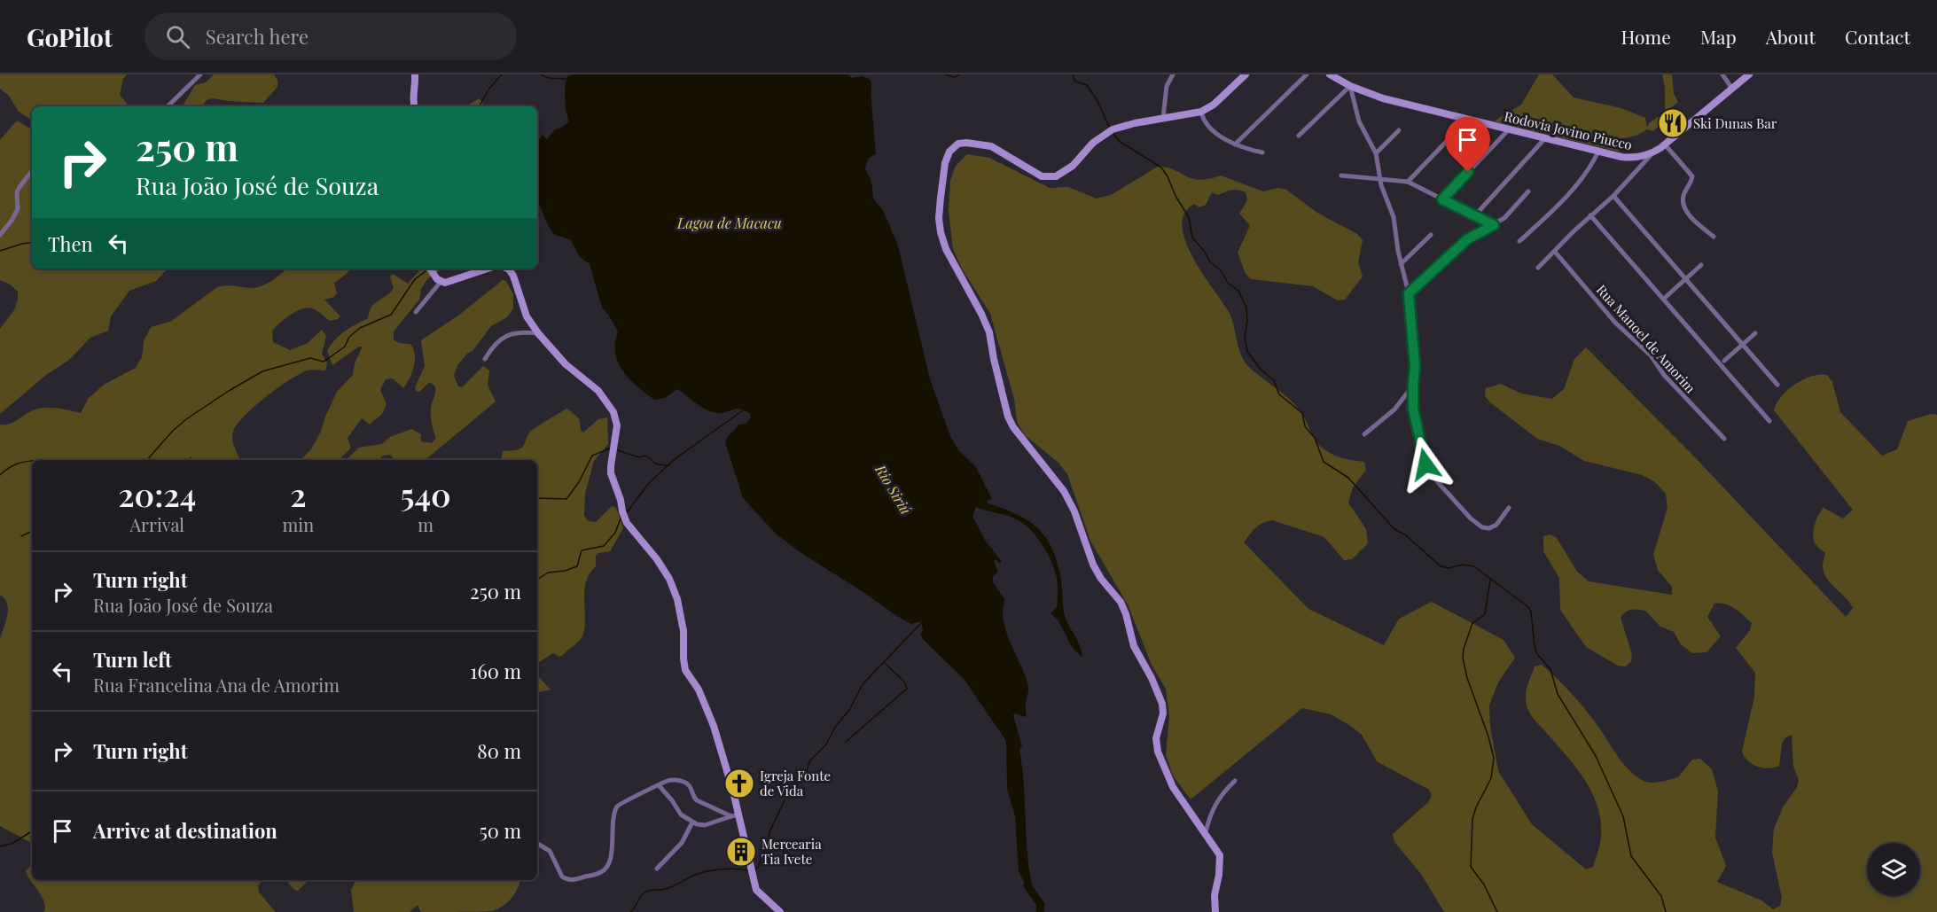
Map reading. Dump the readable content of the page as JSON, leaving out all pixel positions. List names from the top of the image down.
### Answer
{
  "streets": {
    "street": ["Rodovia Jovino Piucco", "Rua Manoel de Amorim"]
  },
  "water": ["Lagoa de Macacu", "Rio Siriú"],
  "places": {
    "restaurant": ["Ski Dunas Bar"],
    "church": ["Igreja Fonte de Vida"],
    "building": ["Mercearia Tia Ivete"]
  },
  "page": {
    "header": "GoPilot",
    "search": "Search here",
    "nav": [
      "Home",
      "Map",
      "About",
      "Contact"
    ],
    "turn": ["250 m", "Rua João José de Souza"],
    "then": "Then",
    "eta": [
      "20:24",
      "Arrival",
      "2",
      "min",
      "540",
      "m"
    ],
    "list": [
      {
        "name": "Turn right",
        "note": "Rua João José de Souza",
        "value": "250 m"
      },
      {
        "name": "Turn left",
        "note": "Rua Francelina Ana de Amorim",
        "value": "160 m"
      },
      {
        "name": "Turn right",
        "value": "80 m"
      },
      {
        "name": "Arrive at destination",
        "value": "50 m"
      }
    ]
  }
}
